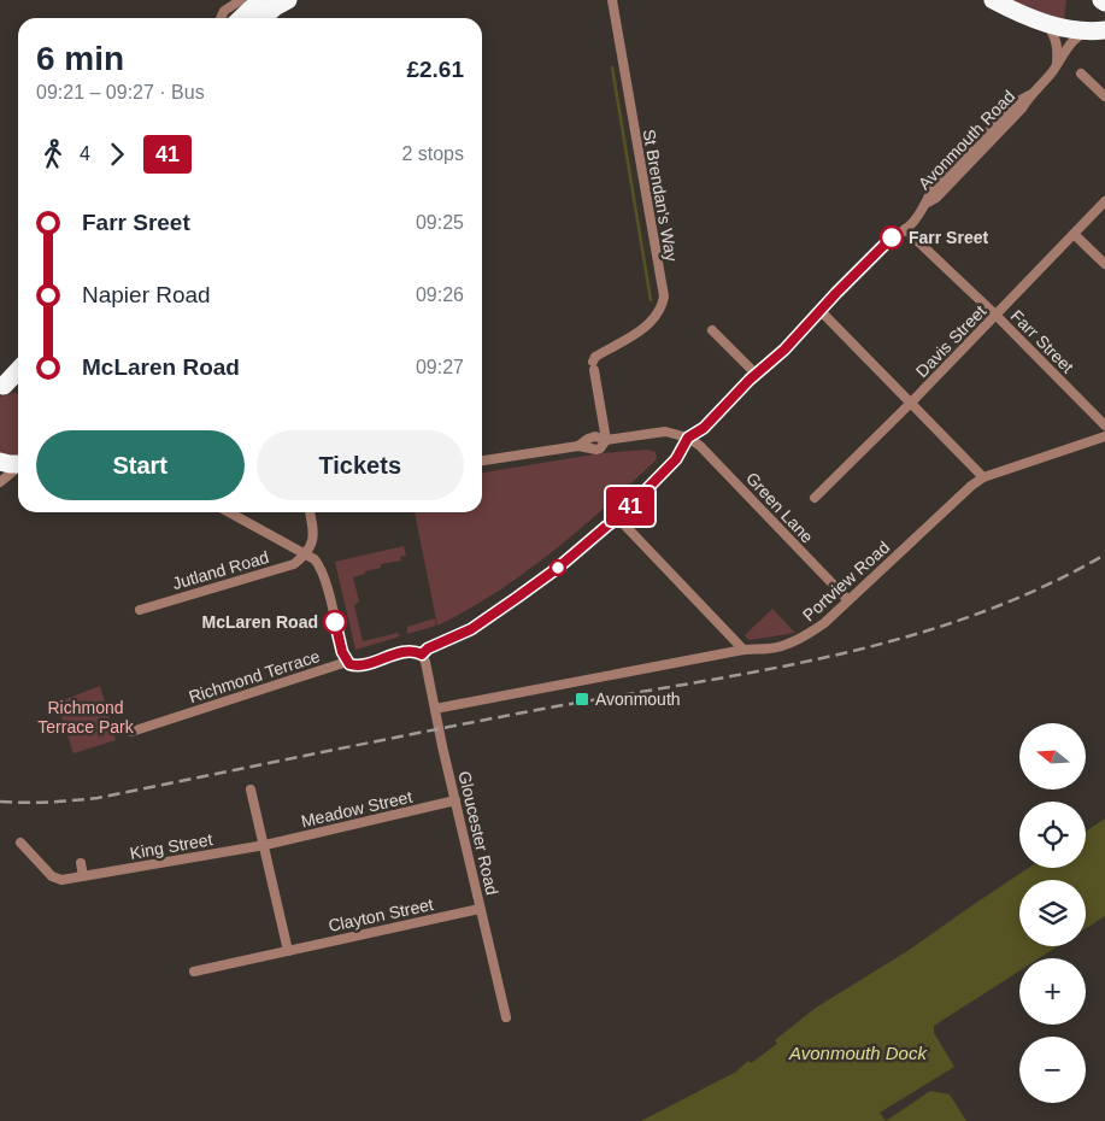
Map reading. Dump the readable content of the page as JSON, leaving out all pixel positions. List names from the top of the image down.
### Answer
{
  "streets": {
    "street": [
      "Avonmouth Road",
      "St Brendan's Way",
      "Davis Street",
      "Farr Street",
      "Green Lane",
      "Jutland Road",
      "Portview Road",
      "Richmond Terrace",
      "Meadow Street",
      "Gloucester Road",
      "King Street",
      "Clayton Street"
    ]
  },
  "crossings": [
    ["Avonmouth Road", "Farr Street"],
    ["Avonmouth Road", "Green Lane"],
    ["Avonmouth Road", "Richmond Terrace"],
    ["Avonmouth Road", "Gloucester Road"],
    ["Davis Street", "Farr Street"],
    ["Green Lane", "Portview Road"],
    ["Portview Road", "Gloucester Road"],
    ["Richmond Terrace", "Gloucester Road"],
    ["Meadow Street", "Gloucester Road"],
    ["Meadow Street", "King Street"],
    ["Gloucester Road", "Clayton Street"]
  ],
  "water": ["Avonmouth Dock"],
  "parks": ["Richmond Terrace Park"],
  "places": {
    "other": ["Farr Sreet", "McLaren Road"],
    "transit": ["Avonmouth"]
  },
  "lines": ["bus line 41"],
  "north": "left",
  "page": {
    "on_map": "41",
    "heading": ["6 min", "09:21 – 09:27 · Bus", "£2.61"],
    "legs": ["4", "41", "2 stops"],
    "list": [
      {
        "name": "Farr Sreet",
        "value": "09:25"
      },
      {
        "name": "Napier Road",
        "value": "09:26"
      },
      {
        "name": "McLaren Road",
        "value": "09:27"
      }
    ],
    "buttons": ["Start", "Tickets"],
    "map_buttons": ["+", "−"]
  }
}
